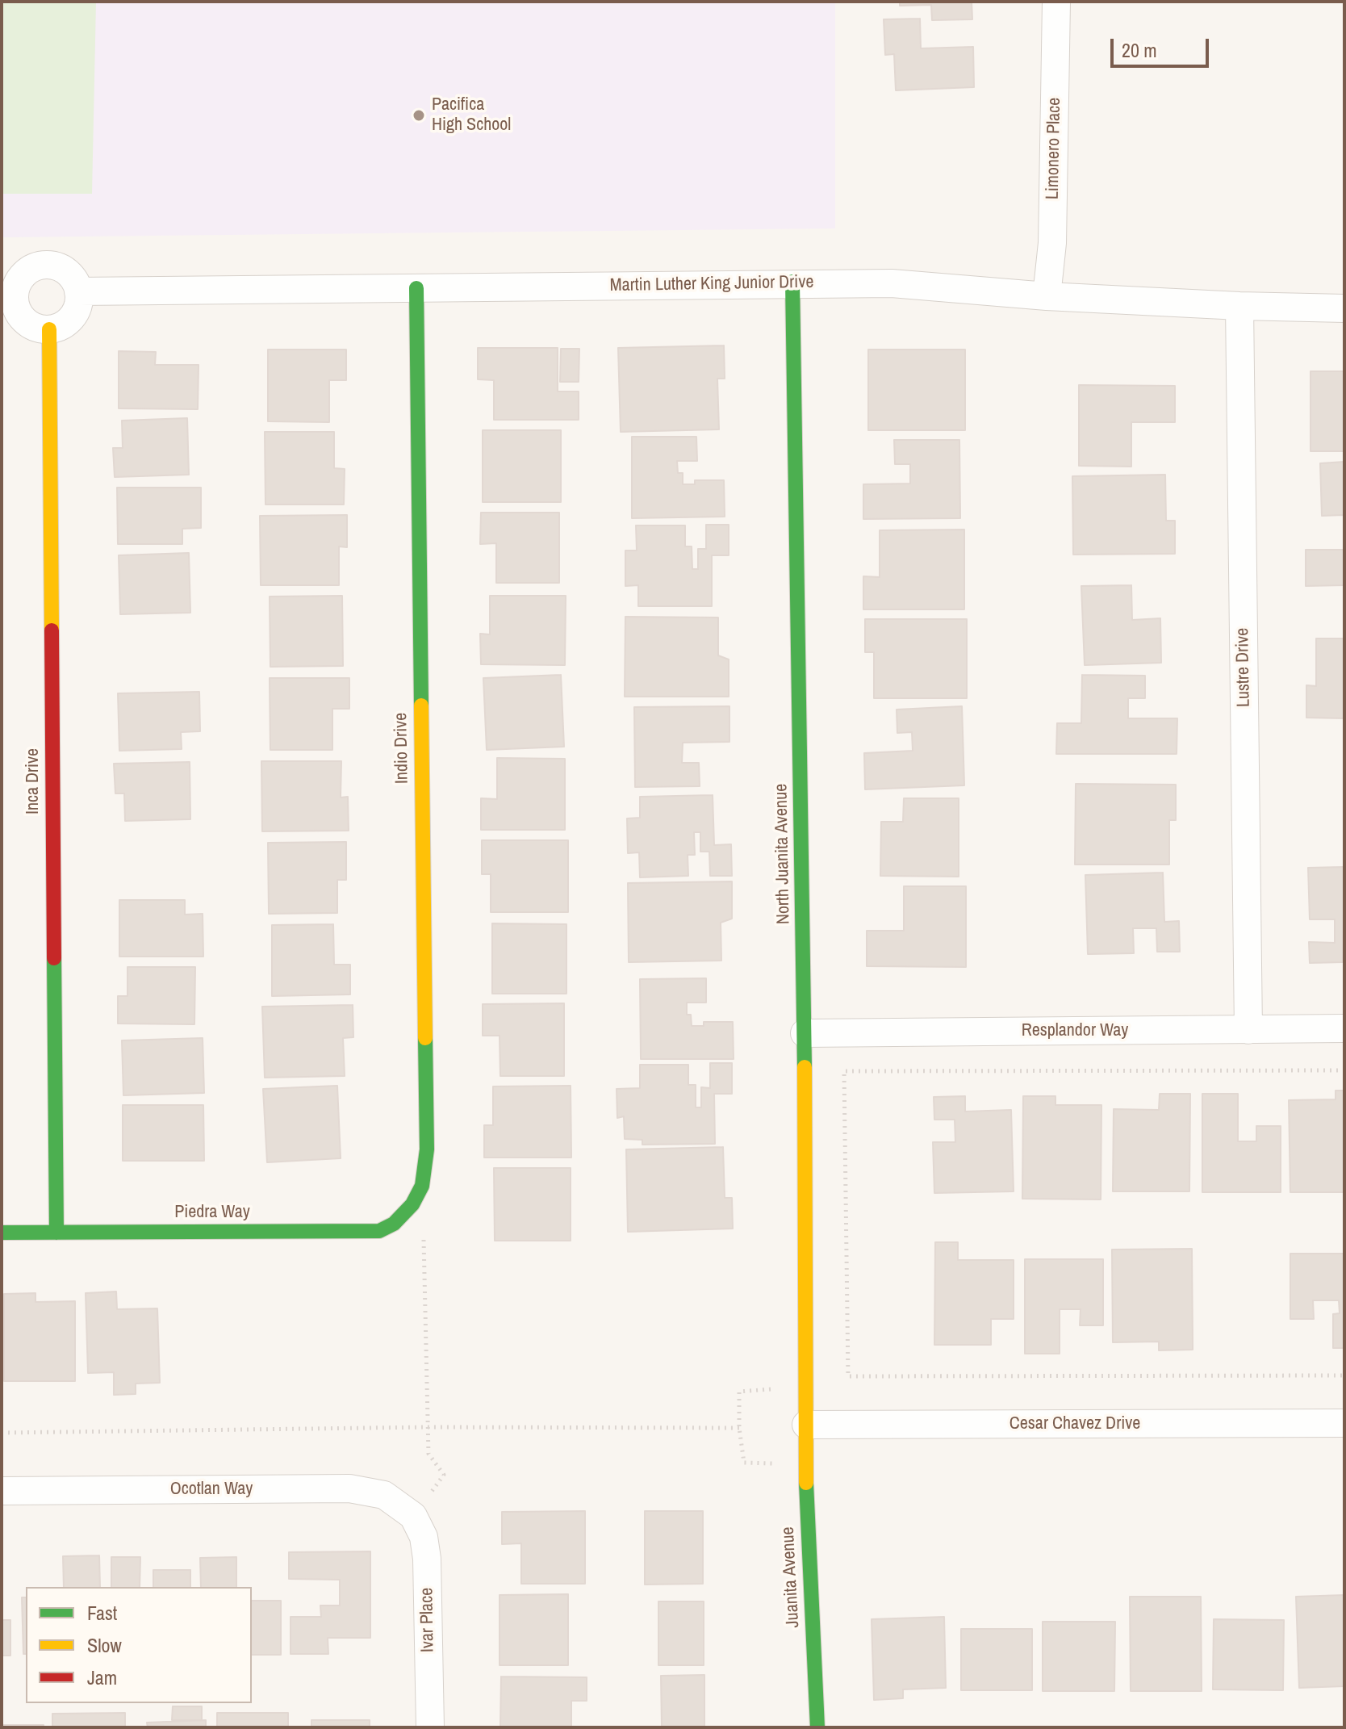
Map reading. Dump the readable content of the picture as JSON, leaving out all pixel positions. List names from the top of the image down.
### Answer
{
  "streets": {
    "street": [
      "Limonero Place",
      "Martin Luther King Junior Drive",
      "Lustre Drive",
      "Indio Drive",
      "Inca Drive",
      "North Juanita Avenue",
      "Resplandor Way",
      "Piedra Way",
      "Cesar Chavez Drive",
      "Ocotlan Way",
      "Juanita Avenue",
      "Ivar Place"
    ]
  },
  "crossings": [
    ["Limonero Place", "Martin Luther King Junior Drive"],
    ["Martin Luther King Junior Drive", "Lustre Drive"],
    ["Martin Luther King Junior Drive", "Indio Drive"],
    ["Martin Luther King Junior Drive", "Inca Drive"],
    ["Martin Luther King Junior Drive", "North Juanita Avenue"],
    ["Lustre Drive", "Resplandor Way"],
    ["Indio Drive", "Piedra Way"],
    ["Inca Drive", "Piedra Way"],
    ["North Juanita Avenue", "Resplandor Way"],
    ["North Juanita Avenue", "Cesar Chavez Drive"],
    ["North Juanita Avenue", "Juanita Avenue"],
    ["Cesar Chavez Drive", "Juanita Avenue"],
    ["Ocotlan Way", "Ivar Place"]
  ],
  "places": ["Pacifica High School"],
  "legend": ["Fast", "Slow", "Jam"],
  "scale_bar": "20 m"
}
